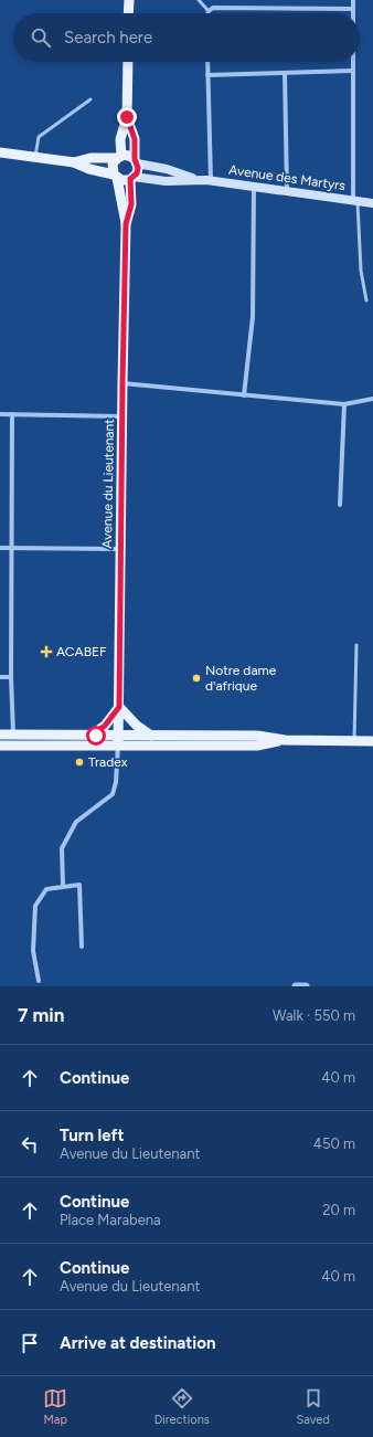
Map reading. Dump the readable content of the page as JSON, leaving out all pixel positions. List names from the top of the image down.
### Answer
{
  "streets": {
    "main road": ["Avenue des Martyrs", "Avenue du Lieutenant"]
  },
  "crossings": [
    ["Avenue des Martyrs", "Avenue du Lieutenant"]
  ],
  "places": {
    "health": ["ACABEF"],
    "other": ["Notre dame d'afrique", "Tradex"]
  },
  "page": {
    "search": "Search here",
    "heading": ["7 min", "Walk · 550 m"],
    "list": [
      ["Continue", "40 m"],
      ["Turn left", "Avenue du Lieutenant", "450 m"],
      ["Continue", "Place Marabena", "20 m"],
      ["Continue", "Avenue du Lieutenant", "40 m"],
      "Arrive at destination"
    ],
    "nav": ["Map", "Directions", "Saved"]
  }
}
